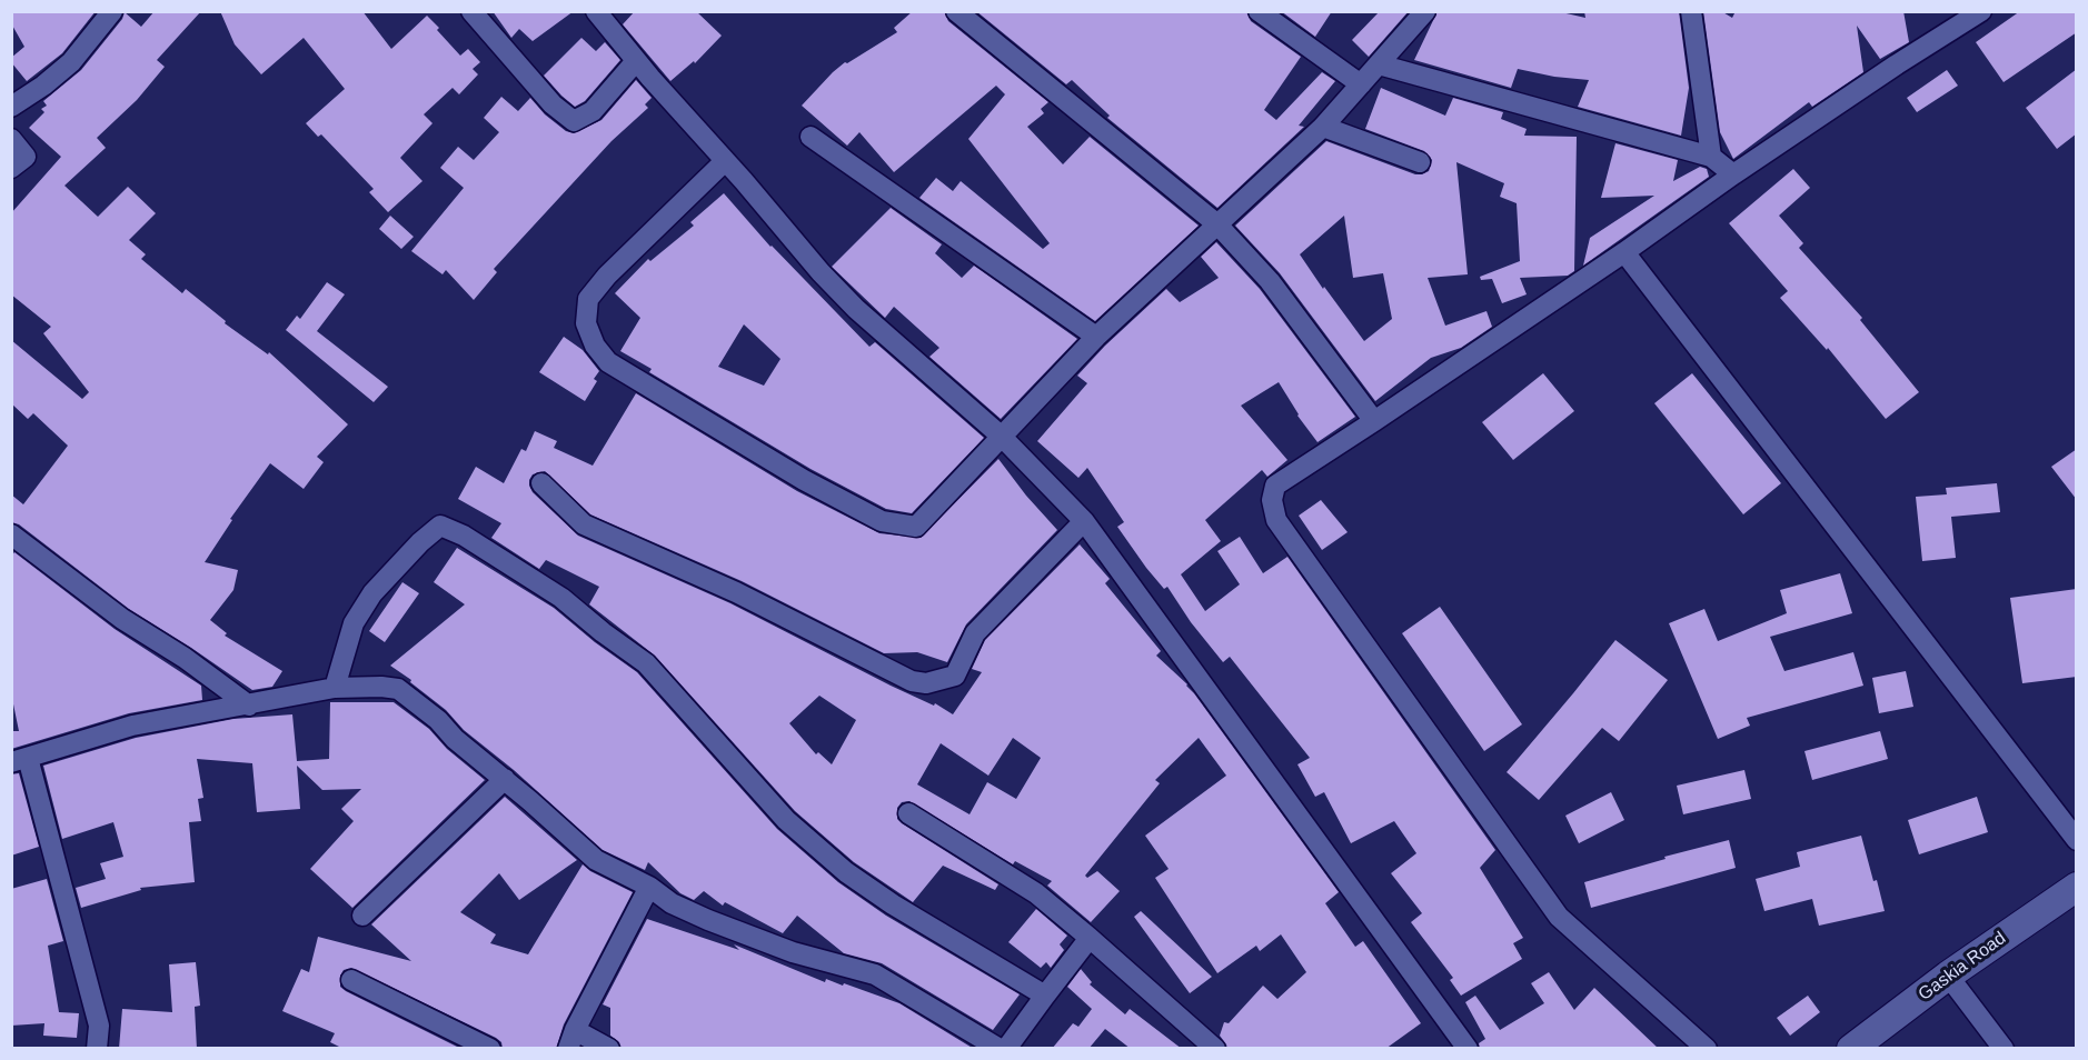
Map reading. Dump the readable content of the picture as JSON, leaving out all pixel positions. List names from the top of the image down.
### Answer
{
  "streets": {
    "main road": ["Gaskia Road"]
  }
}
